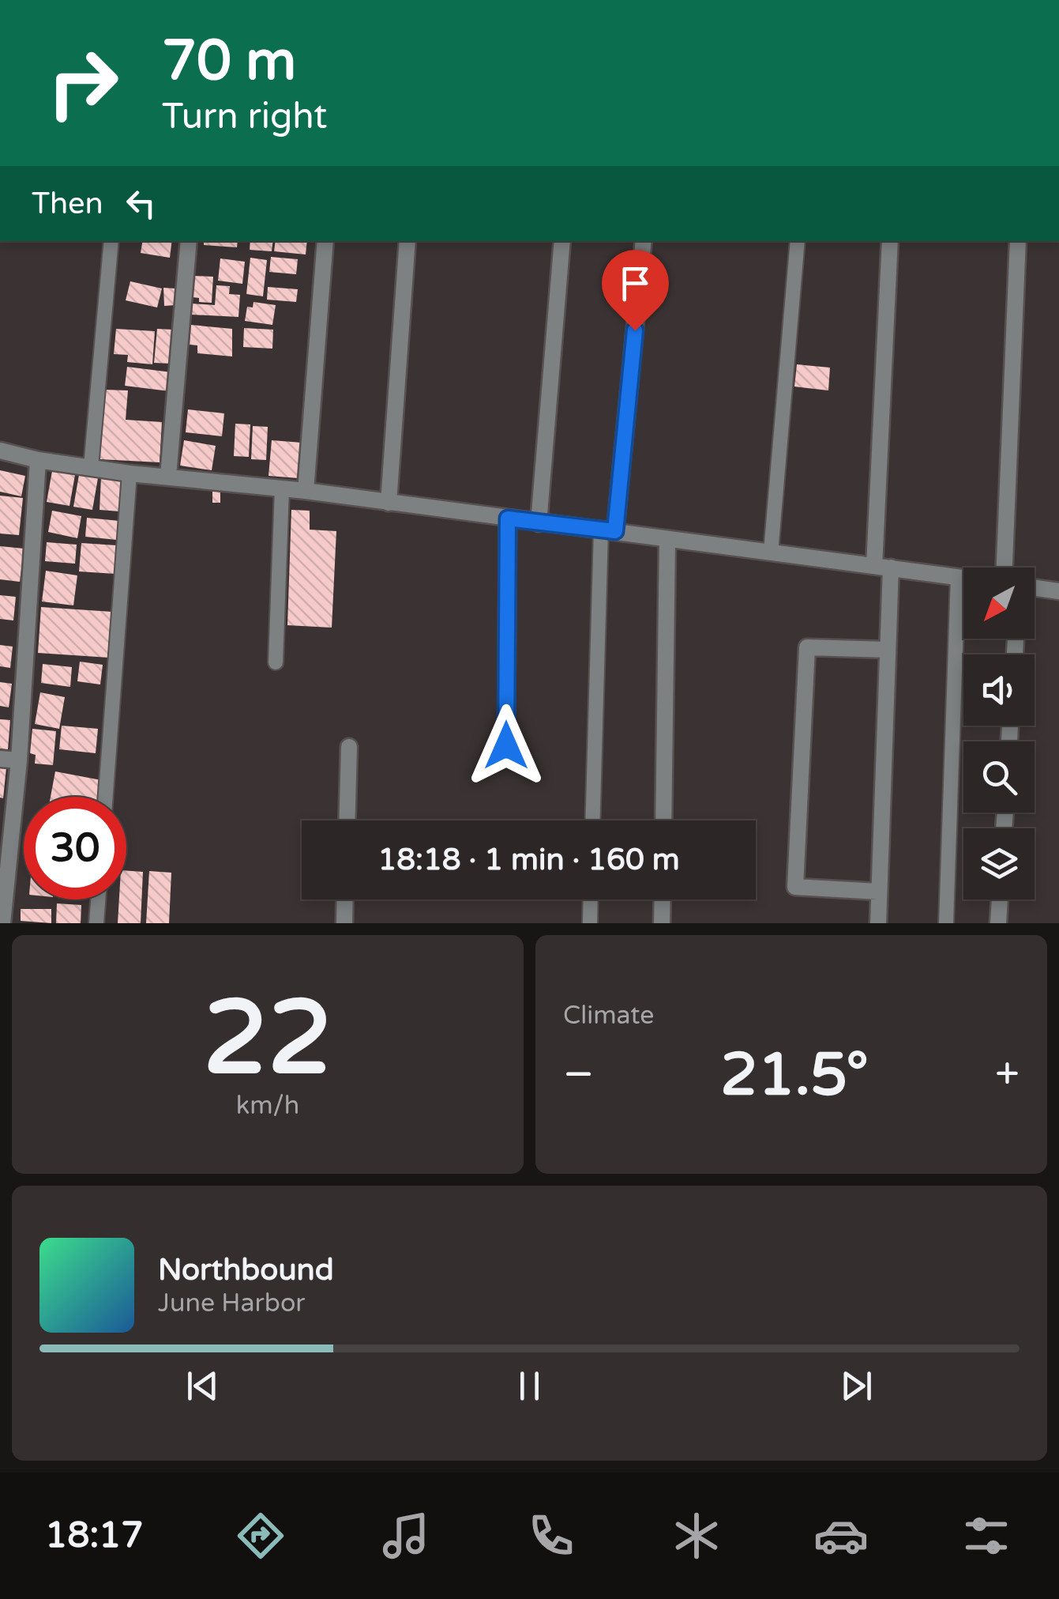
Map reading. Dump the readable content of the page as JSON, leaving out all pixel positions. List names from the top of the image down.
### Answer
{
  "north": "bottom left",
  "page": {
    "turn": ["70 m", "Turn right"],
    "then": "Then",
    "limit": "30",
    "trip": "18:18 · 1 min · 160 m",
    "tile": [
      ["22", "km/h"],
      "Climate"
    ],
    "heat": ["−", "21.5°", "+"],
    "song": ["Northbound", "June Harbor"],
    "tabs": "18:17"
  }
}
